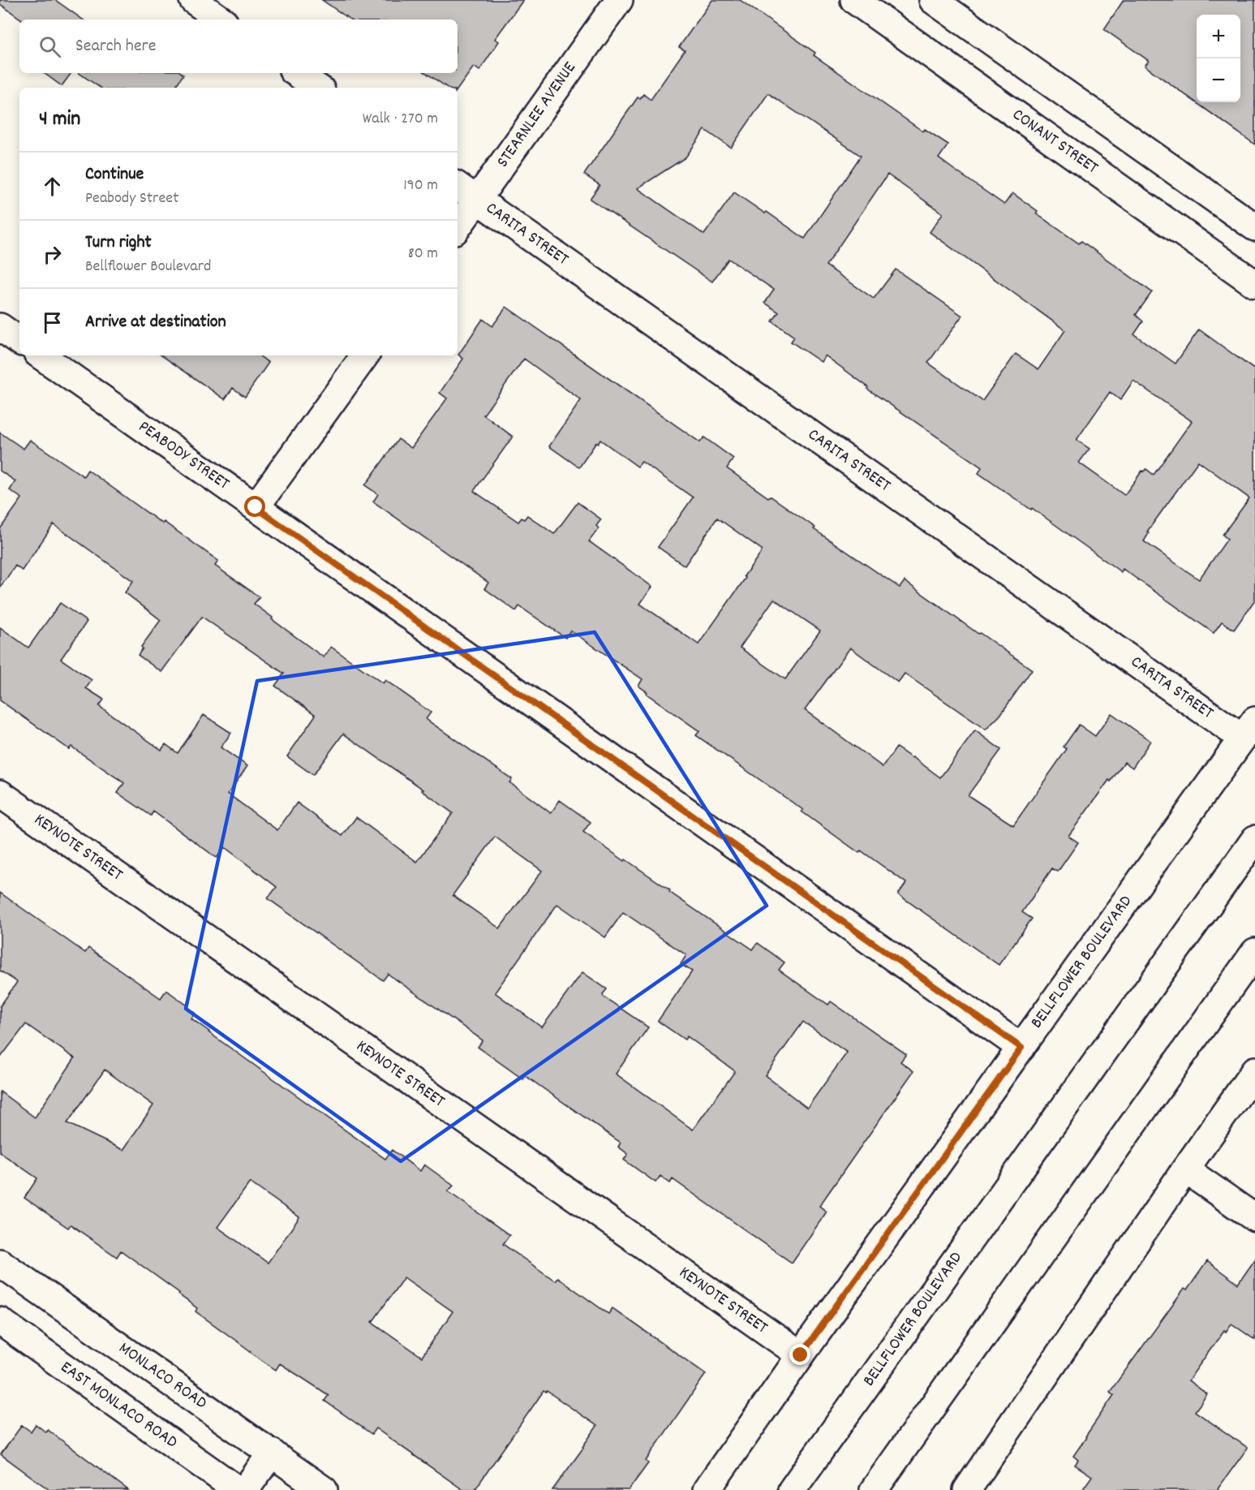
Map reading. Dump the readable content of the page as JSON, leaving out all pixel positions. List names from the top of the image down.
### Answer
{
  "streets": {
    "street": [
      "STEARNLEE AVENUE",
      "CONANT STREET",
      "CARITA STREET",
      "PEABODY STREET",
      "KEYNOTE STREET",
      "BELLFLOWER BOULEVARD",
      "MONLACO ROAD",
      "EAST MONLACO ROAD"
    ]
  },
  "crossings": [
    ["STEARNLEE AVENUE", "CARITA STREET"],
    ["CARITA STREET", "BELLFLOWER BOULEVARD"],
    ["PEABODY STREET", "BELLFLOWER BOULEVARD"],
    ["KEYNOTE STREET", "BELLFLOWER BOULEVARD"]
  ],
  "page": {
    "map_buttons": ["+", "−"],
    "search": "Search here",
    "heading": ["4 min", "Walk · 270 m"],
    "list": [
      ["Continue", "Peabody Street", "190 m"],
      ["Turn right", "Bellflower Boulevard", "80 m"],
      "Arrive at destination"
    ]
  }
}
